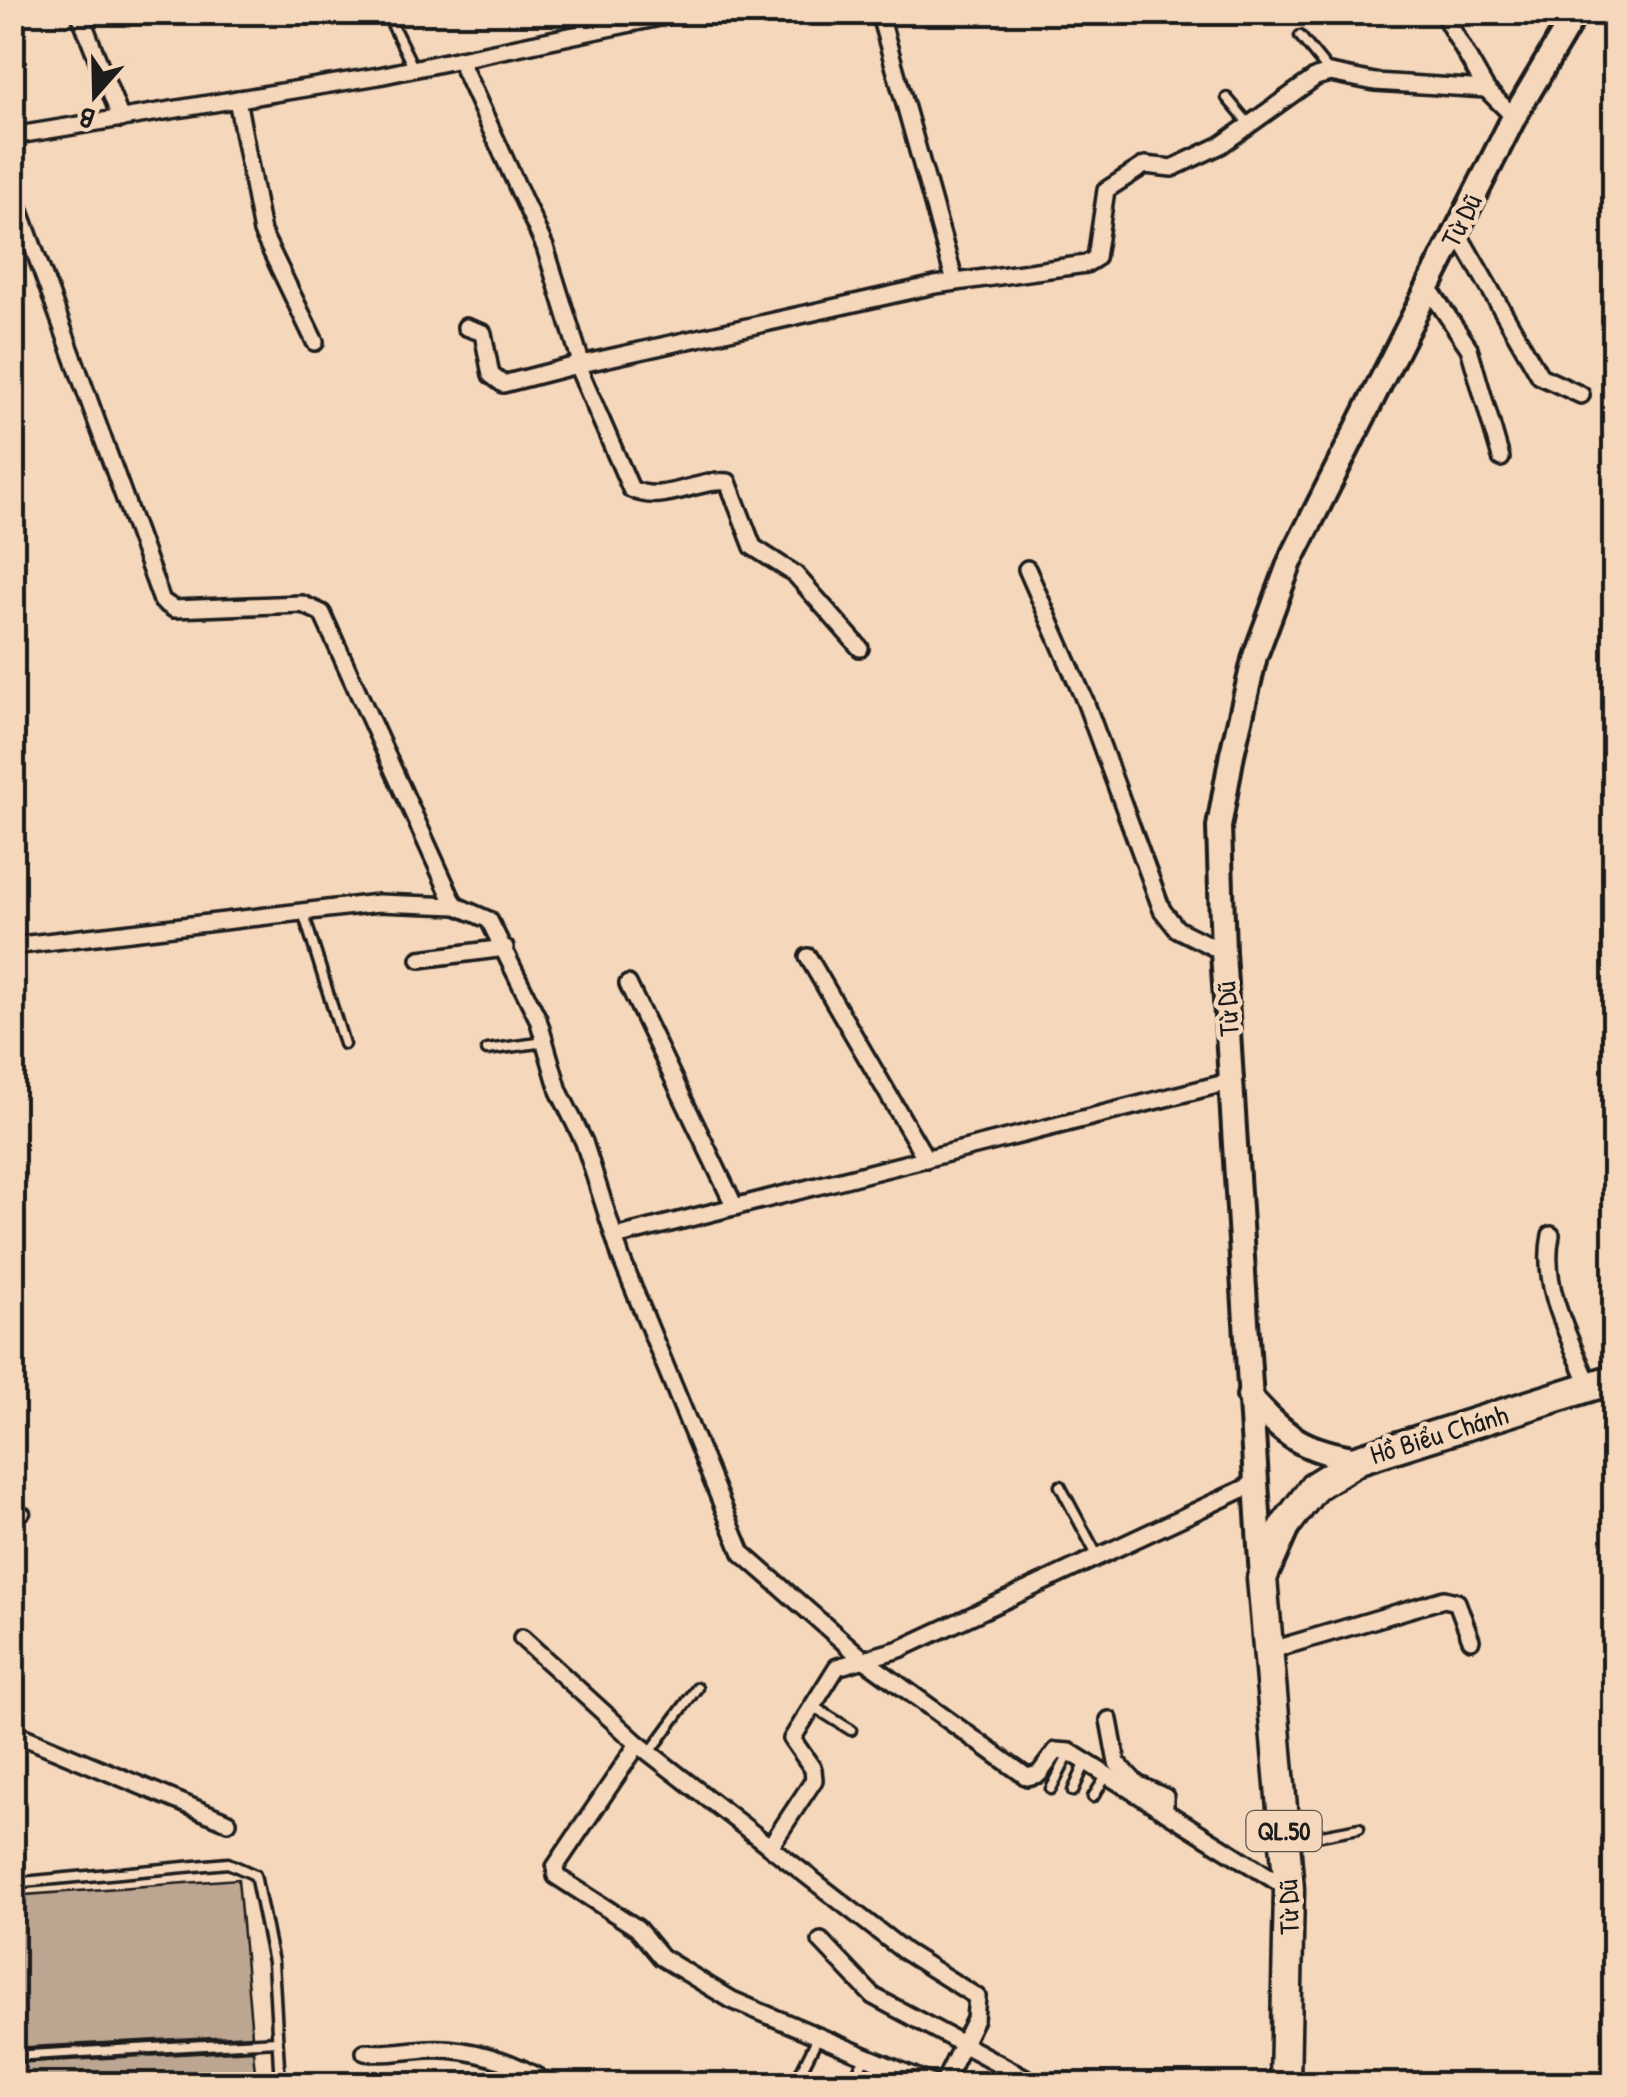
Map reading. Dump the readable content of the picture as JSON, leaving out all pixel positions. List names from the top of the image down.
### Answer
{
  "streets": {
    "highway": ["Từ Dũ", "Hồ Biểu Chánh", "QL.50"]
  },
  "crossings": [
    ["Từ Dũ", "Hồ Biểu Chánh"]
  ],
  "north": "bottom"
}
